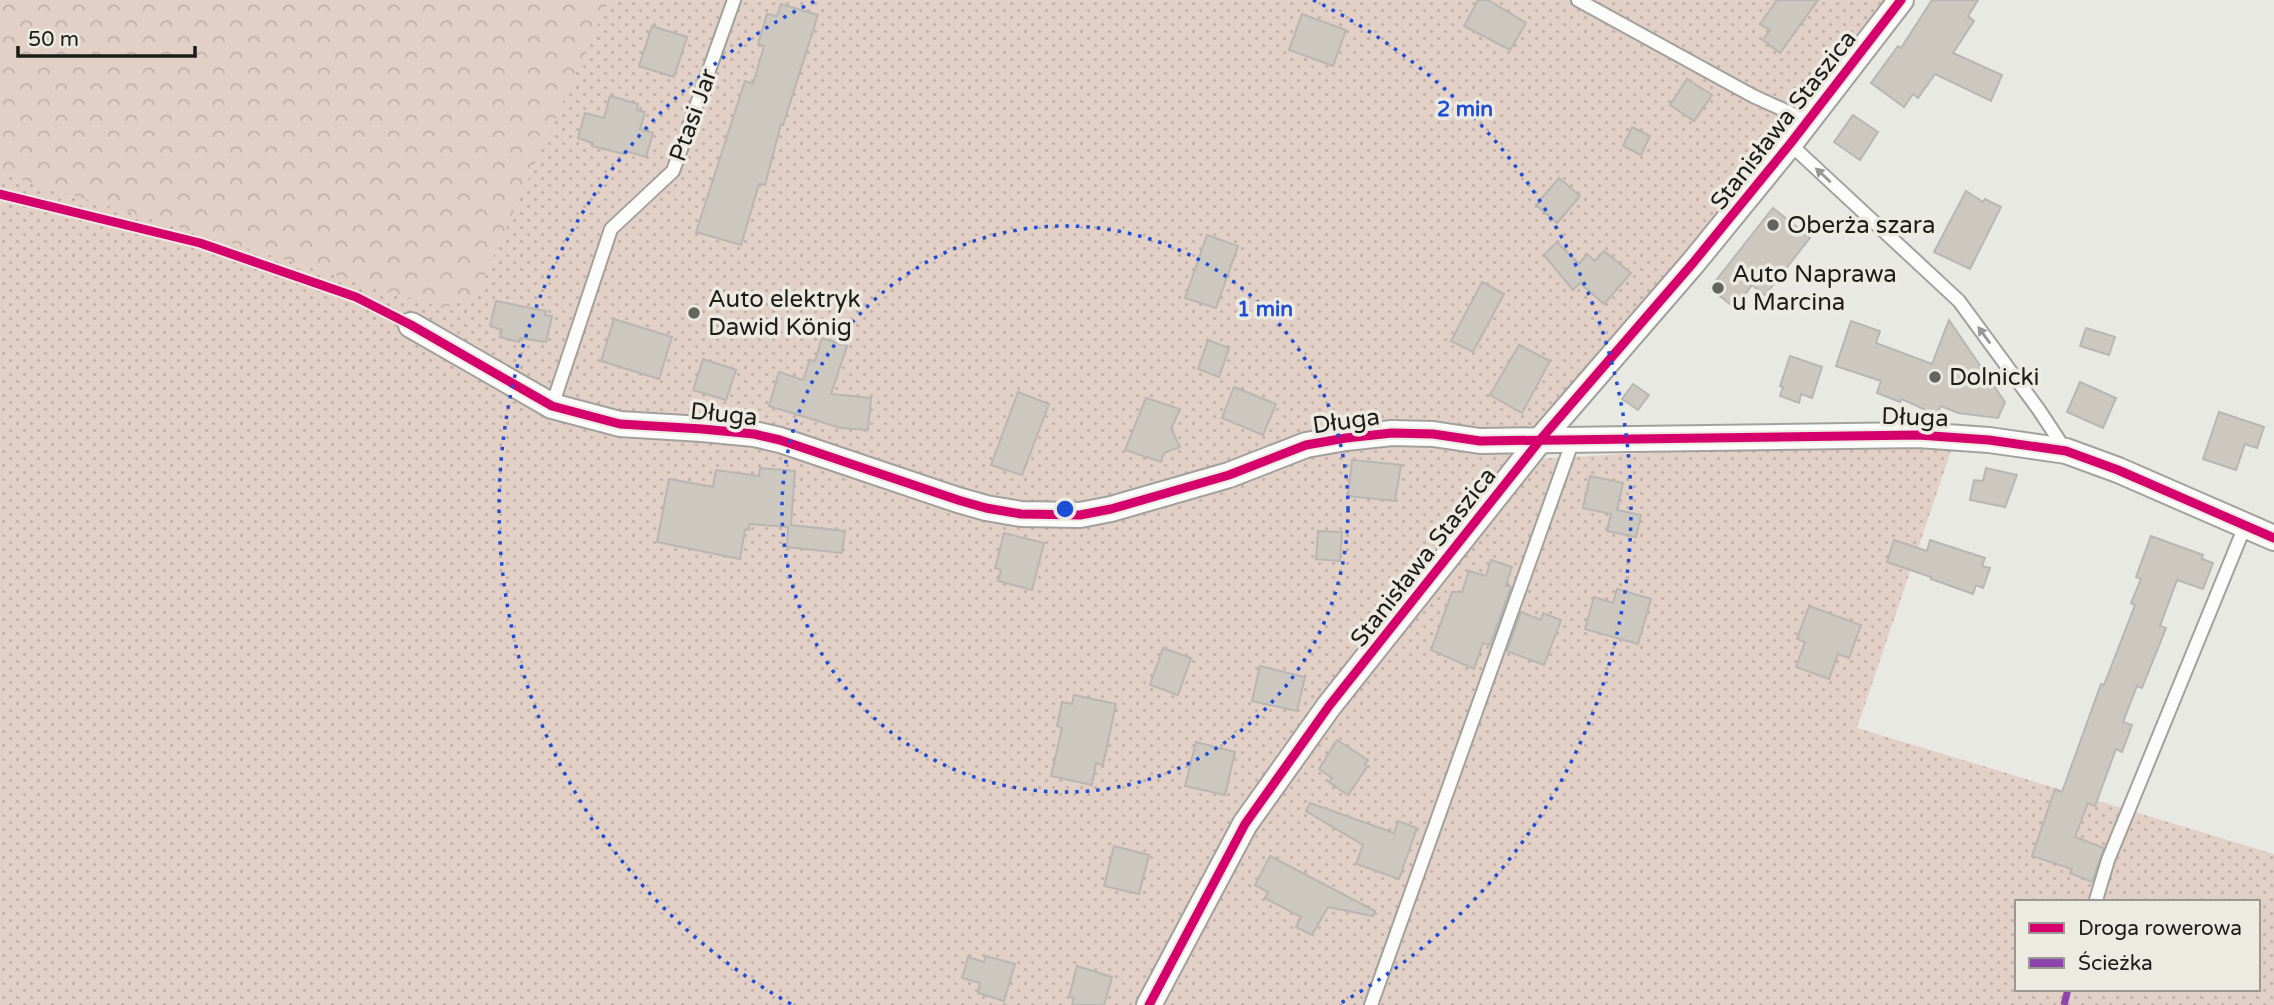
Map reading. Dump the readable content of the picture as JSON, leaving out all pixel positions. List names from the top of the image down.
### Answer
{
  "streets": {
    "street": ["Stanisława Staszica", "Długa"],
    "lane": ["Ptasi Jar"]
  },
  "crossings": [
    ["Ptasi Jar", "Długa"],
    ["Stanisława Staszica", "Długa"]
  ],
  "places": [
    "Oberża szara",
    "Auto Naprawa u Marcina",
    "Auto elektryk Dawid König",
    "Dolnicki"
  ],
  "legend": ["Droga rowerowa", "Ścieżka"],
  "scale_bar": "50 m",
  "rings": ["2 min", "1 min"]
}
